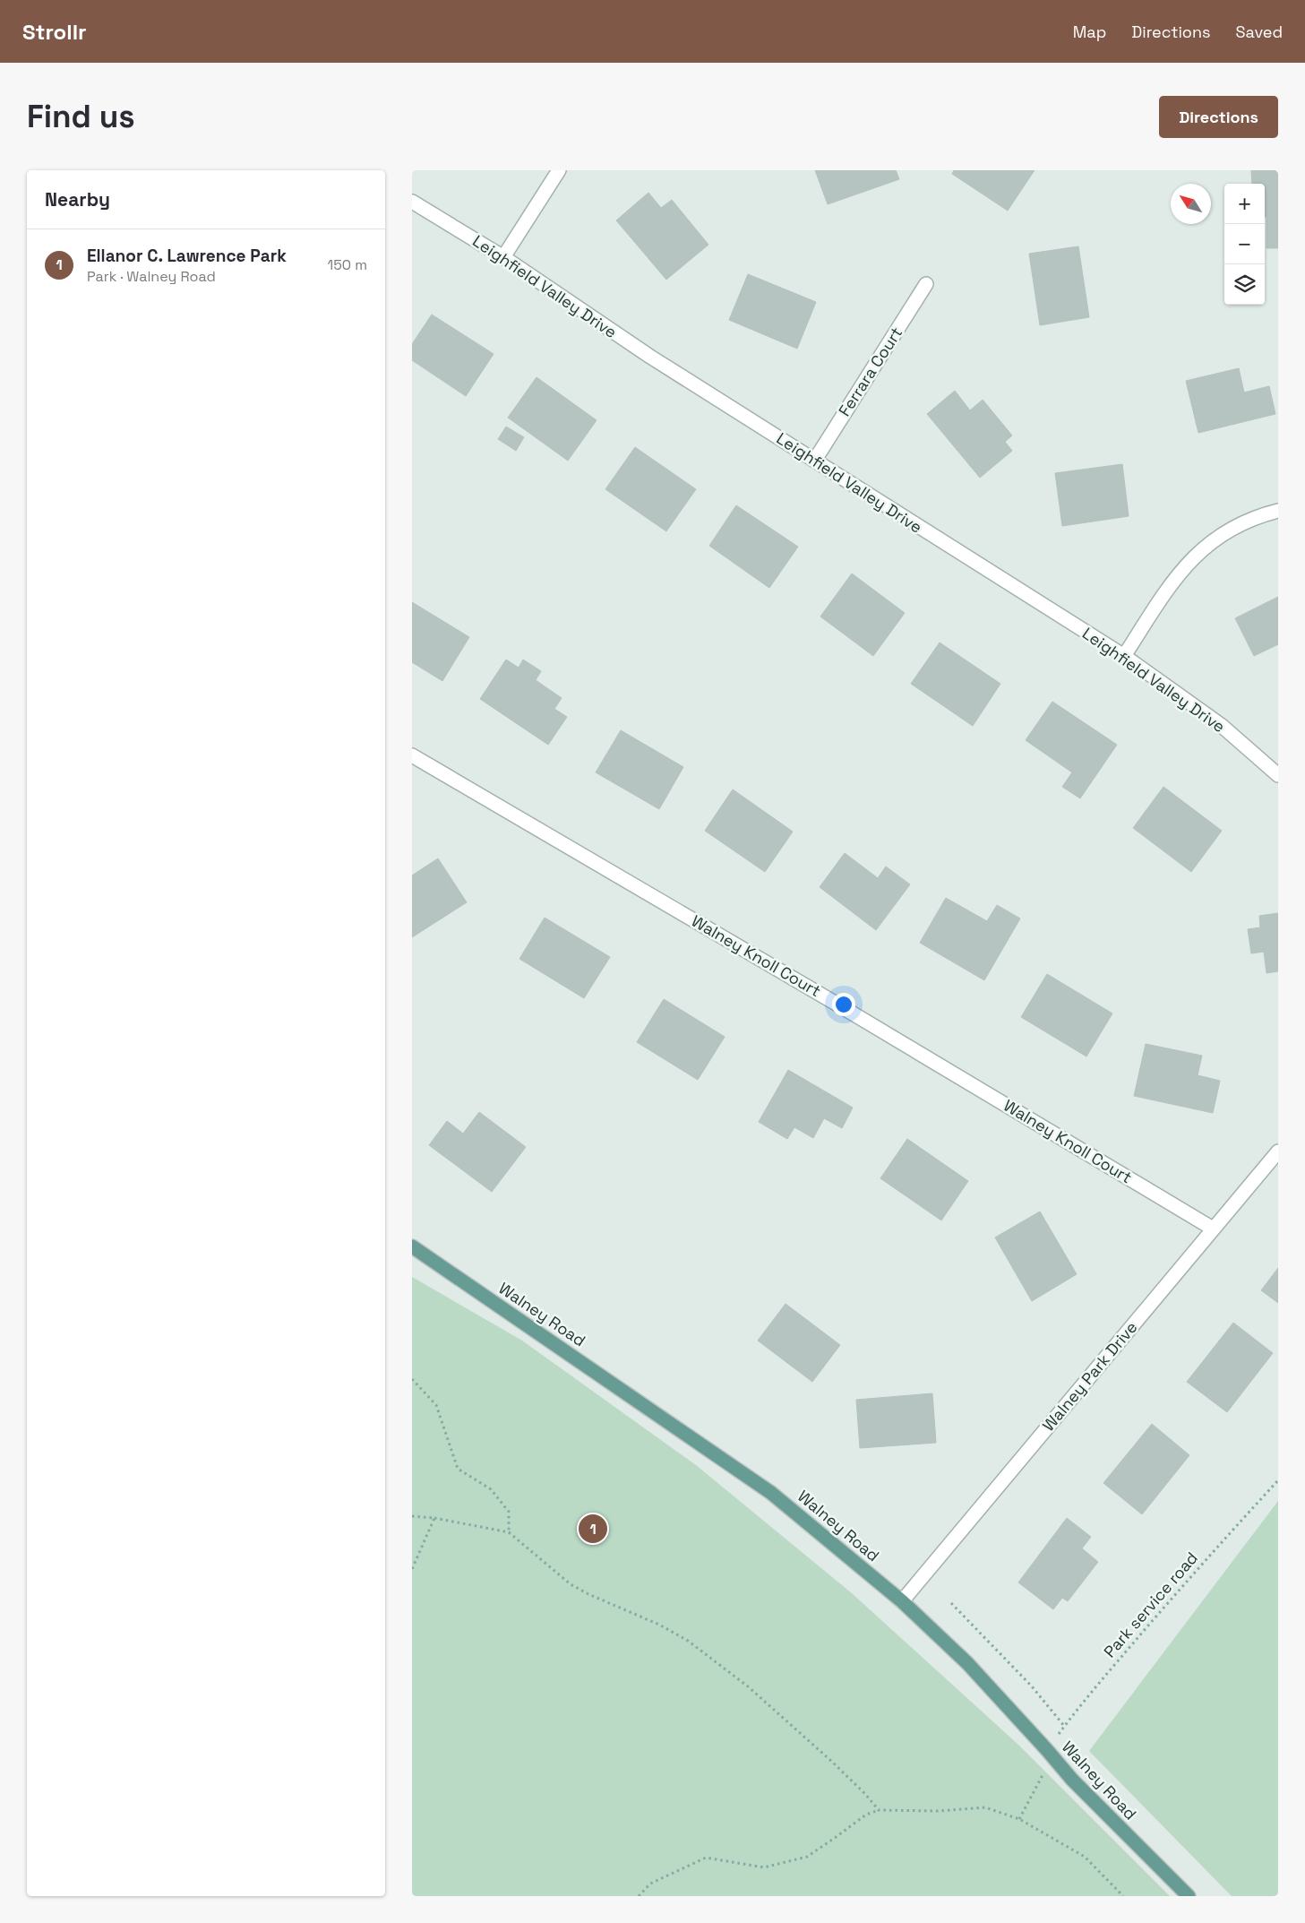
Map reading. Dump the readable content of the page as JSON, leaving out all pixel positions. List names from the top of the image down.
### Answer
{
  "streets": {
    "main road": ["Walney Road"],
    "street": [
      "Leighfield Valley Drive",
      "Ferrara Court",
      "Walney Knoll Court",
      "Walney Park Drive"
    ],
    "path": ["Park service road"]
  },
  "crossings": [
    ["Leighfield Valley Drive", "Ferrara Court"],
    ["Walney Knoll Court", "Walney Park Drive"],
    ["Walney Road", "Walney Park Drive"],
    ["Walney Road", "Park service road"]
  ],
  "north": "top left",
  "page": {
    "header": "Strollr",
    "nav": ["Map", "Directions", "Saved"],
    "buttons": "Directions",
    "title": "Find us",
    "heading": "Nearby",
    "map_buttons": ["+", "−"],
    "list": [
      {
        "mark": "1",
        "name": "Ellanor C. Lawrence Park",
        "note": "Park · Walney Road",
        "value": "150 m"
      }
    ],
    "pins": "1"
  }
}
